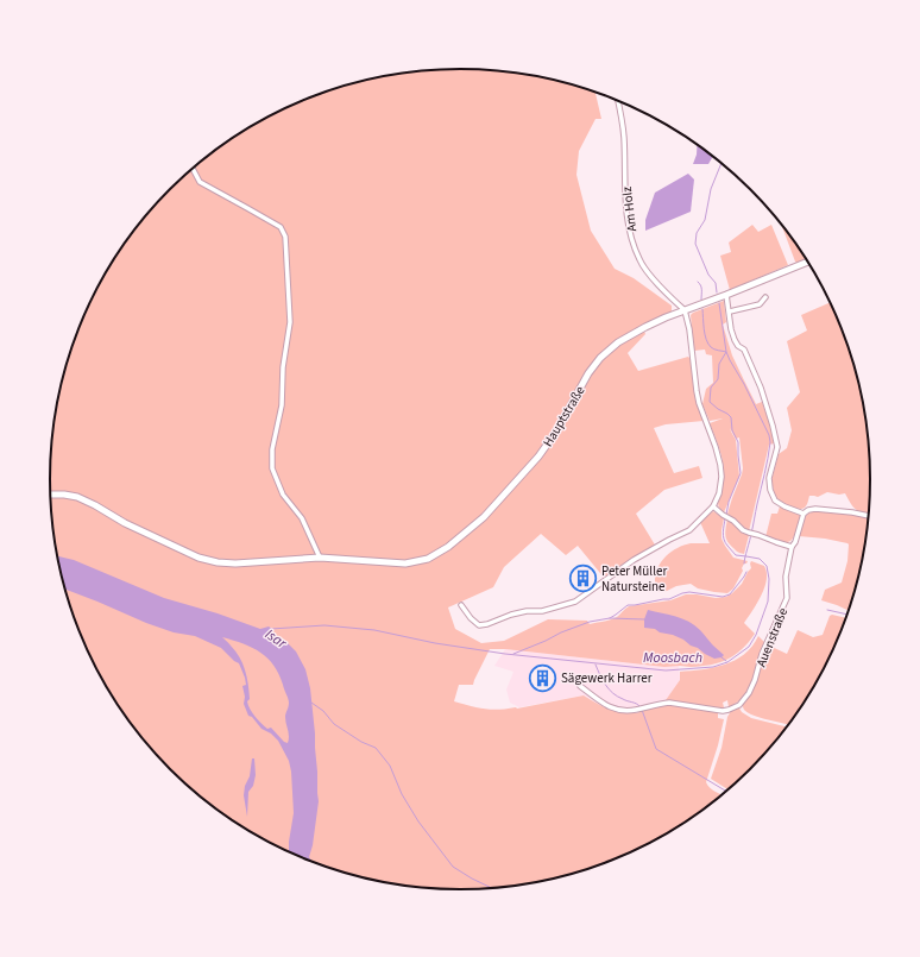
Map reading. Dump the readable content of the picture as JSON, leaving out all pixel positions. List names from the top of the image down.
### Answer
{
  "streets": {
    "main road": ["Hauptstraße"],
    "street": ["Am Holz", "Auenstraße"]
  },
  "crossings": [
    ["Am Holz", "Hauptstraße"]
  ],
  "water": ["Isar", "Moosbach"],
  "places": {
    "building": ["Peter Müller Natursteine", "Sägewerk Harrer"]
  }
}
